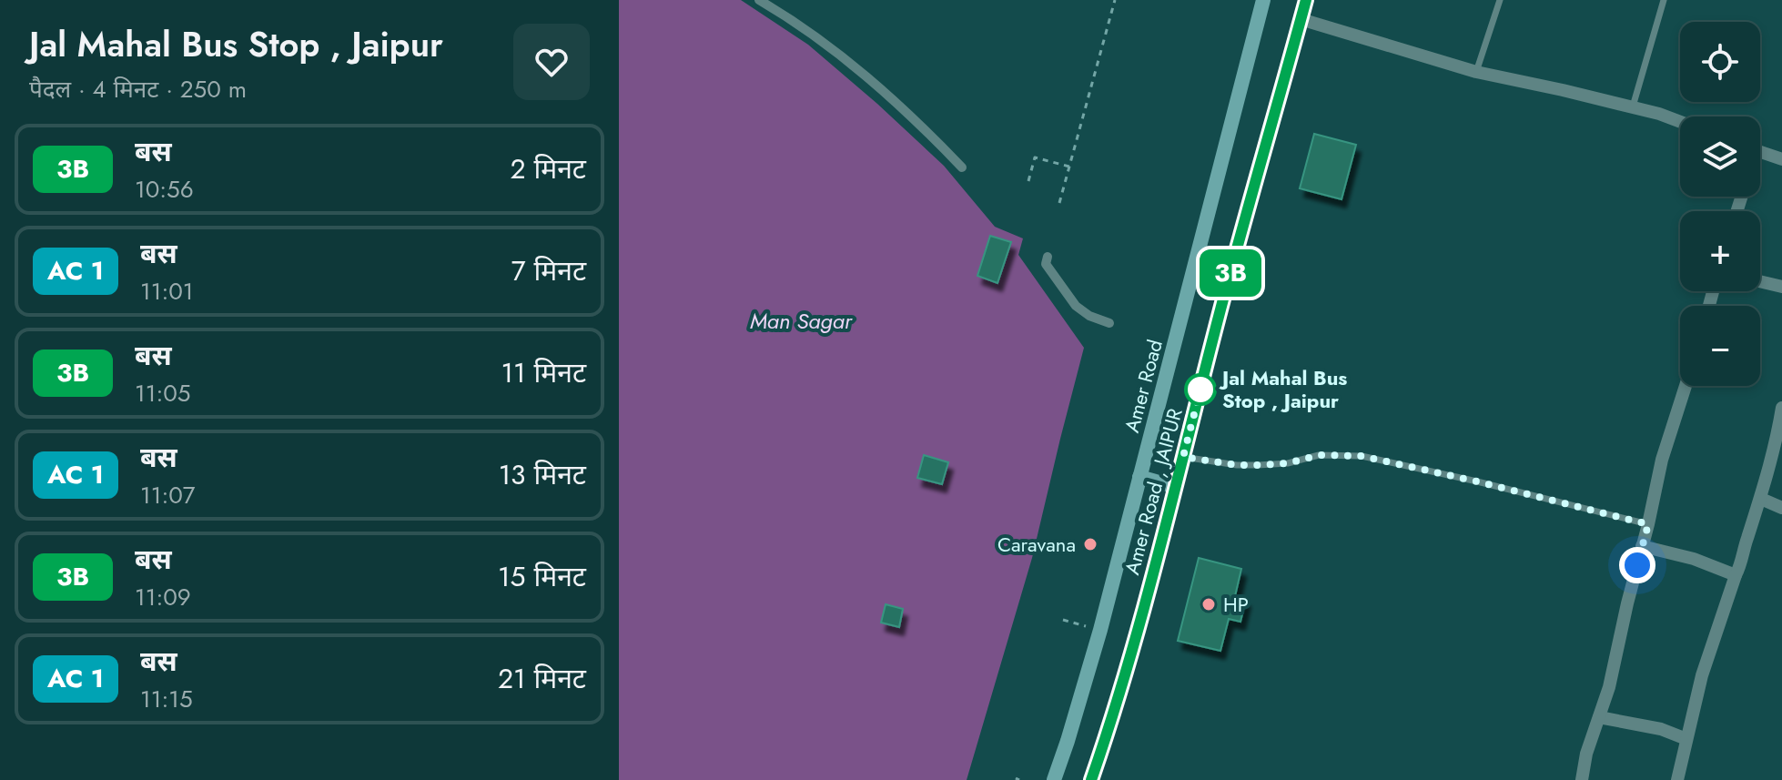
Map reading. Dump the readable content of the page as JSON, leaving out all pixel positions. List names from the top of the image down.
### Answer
{
  "streets": {
    "main road": ["Amer Road", "Amer Road , JAIPUR"]
  },
  "water": ["Man Sagar"],
  "places": ["Jal Mahal Bus Stop , Jaipur", "Caravana", "HP"],
  "lines": ["bus line 3B"],
  "page": {
    "heading": ["Jal Mahal Bus Stop , Jaipur", "पैदल · 4 मिनट · 250 m"],
    "on_map": "3B",
    "map_buttons": ["+", "−"],
    "list": [
      {
        "mark": "3B",
        "name": "बस",
        "note": "10:56",
        "value": "2 मिनट"
      },
      {
        "mark": "AC 1",
        "name": "बस",
        "note": "11:01",
        "value": "7 मिनट"
      },
      {
        "mark": "3B",
        "name": "बस",
        "note": "11:05",
        "value": "11 मिनट"
      },
      {
        "mark": "AC 1",
        "name": "बस",
        "note": "11:07",
        "value": "13 मिनट"
      },
      {
        "mark": "3B",
        "name": "बस",
        "note": "11:09",
        "value": "15 मिनट"
      },
      {
        "mark": "AC 1",
        "name": "बस",
        "note": "11:15",
        "value": "21 मिनट"
      }
    ]
  }
}
